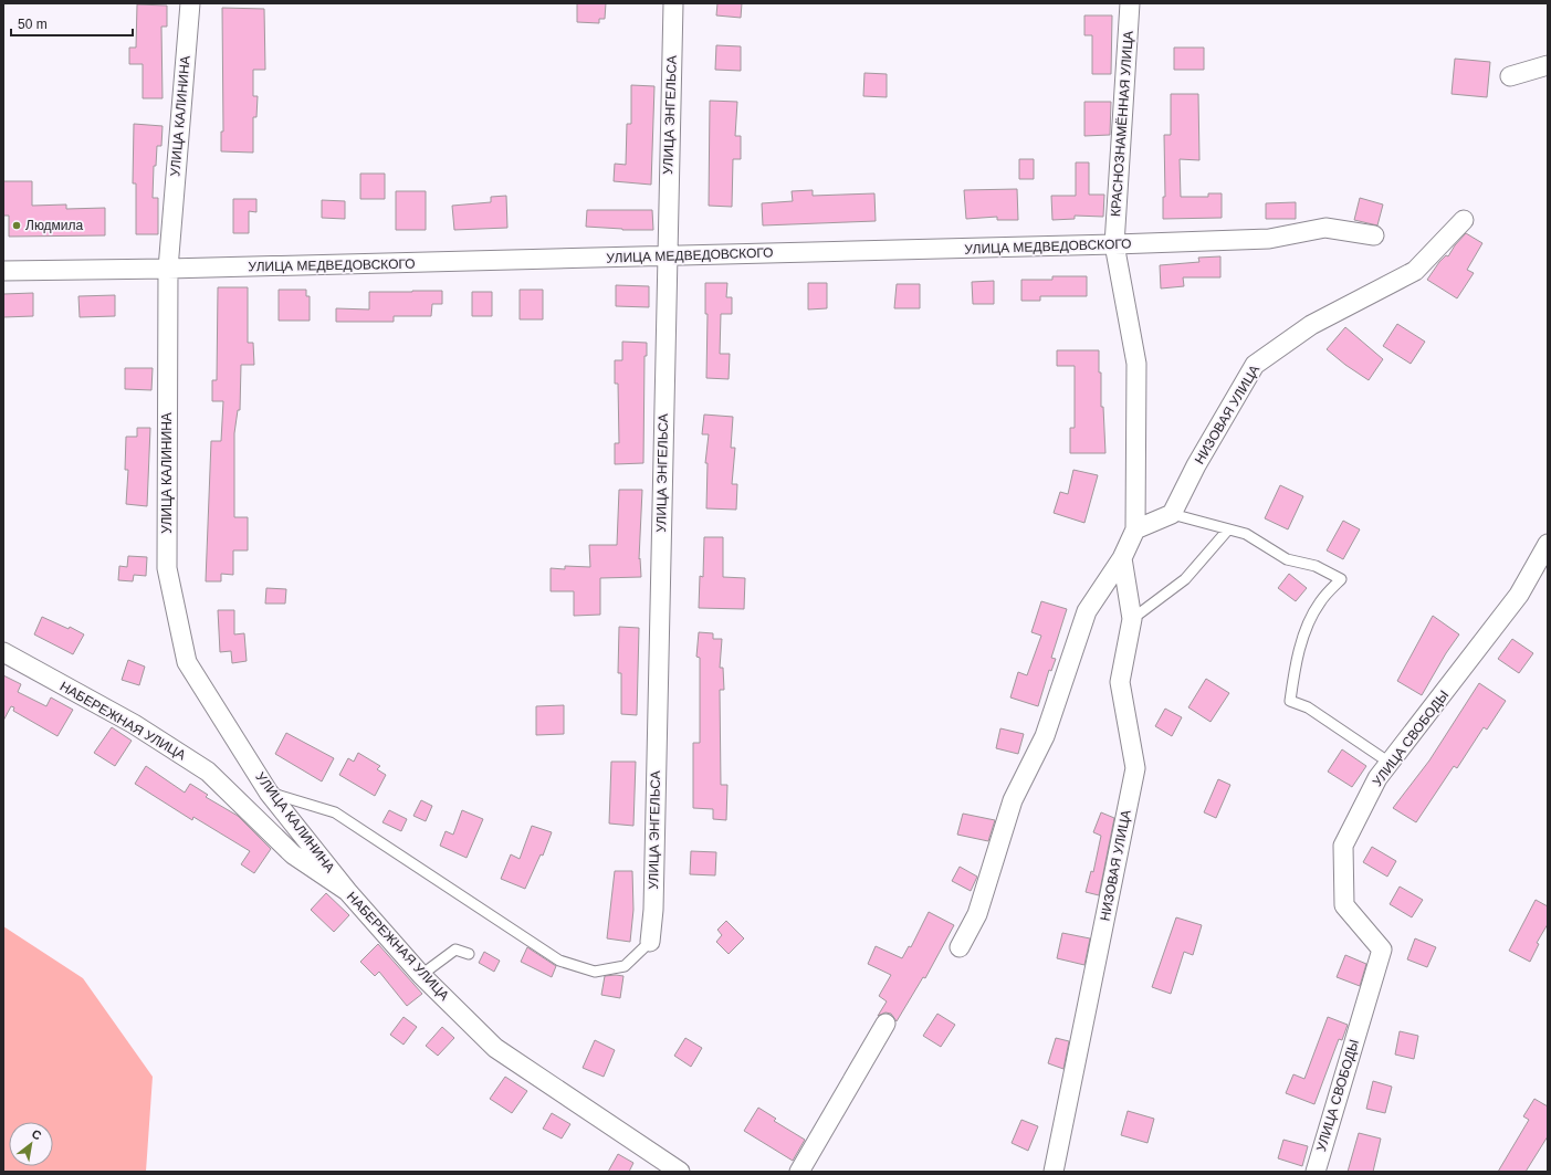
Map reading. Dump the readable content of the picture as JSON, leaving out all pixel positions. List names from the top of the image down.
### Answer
{
  "streets": {
    "street": [
      "УЛИЦА ЭНГЕЛЬСА",
      "УЛИЦА КАЛИНИНА",
      "КРАСНОЗНАМЁННАЯ УЛИЦА",
      "УЛИЦА МЕДВЕДОВСКОГО",
      "НИЗОВАЯ УЛИЦА",
      "НАБЕРЕЖНАЯ УЛИЦА",
      "УЛИЦА СВОБОДЫ"
    ]
  },
  "crossings": [
    ["УЛИЦА ЭНГЕЛЬСА", "УЛИЦА МЕДВЕДОВСКОГО"],
    ["УЛИЦА КАЛИНИНА", "УЛИЦА МЕДВЕДОВСКОГО"],
    ["УЛИЦА КАЛИНИНА", "НАБЕРЕЖНАЯ УЛИЦА"],
    ["КРАСНОЗНАМЁННАЯ УЛИЦА", "УЛИЦА МЕДВЕДОВСКОГО"],
    ["КРАСНОЗНАМЁННАЯ УЛИЦА", "НИЗОВАЯ УЛИЦА"]
  ],
  "places": ["Людмила"],
  "scale_bar": "50 m",
  "north": "top right"
}
